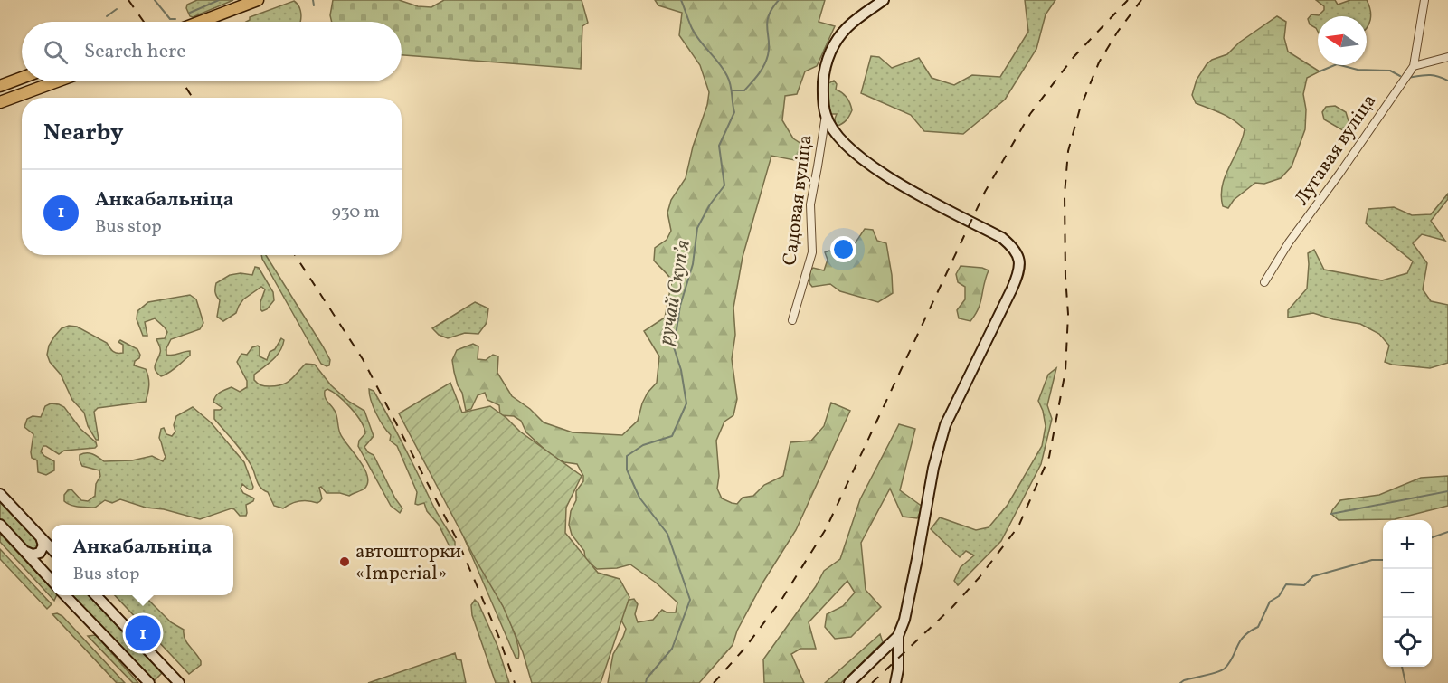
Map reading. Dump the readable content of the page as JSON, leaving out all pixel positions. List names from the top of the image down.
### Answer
{
  "streets": {
    "street": ["Лугавая вуліца", "Садовая вуліца"]
  },
  "water": ["ручай Скупʼя"],
  "places": ["автошторки «Imperial»"],
  "north": "left",
  "page": {
    "search": "Search here",
    "heading": "Nearby",
    "list": [
      {
        "mark": "1",
        "name": "Анкабальніца",
        "note": "Bus stop",
        "value": "930 m"
      }
    ],
    "map_buttons": ["+", "−"],
    "popup": ["Анкабальніца", "Bus stop"],
    "pins": "1"
  }
}
